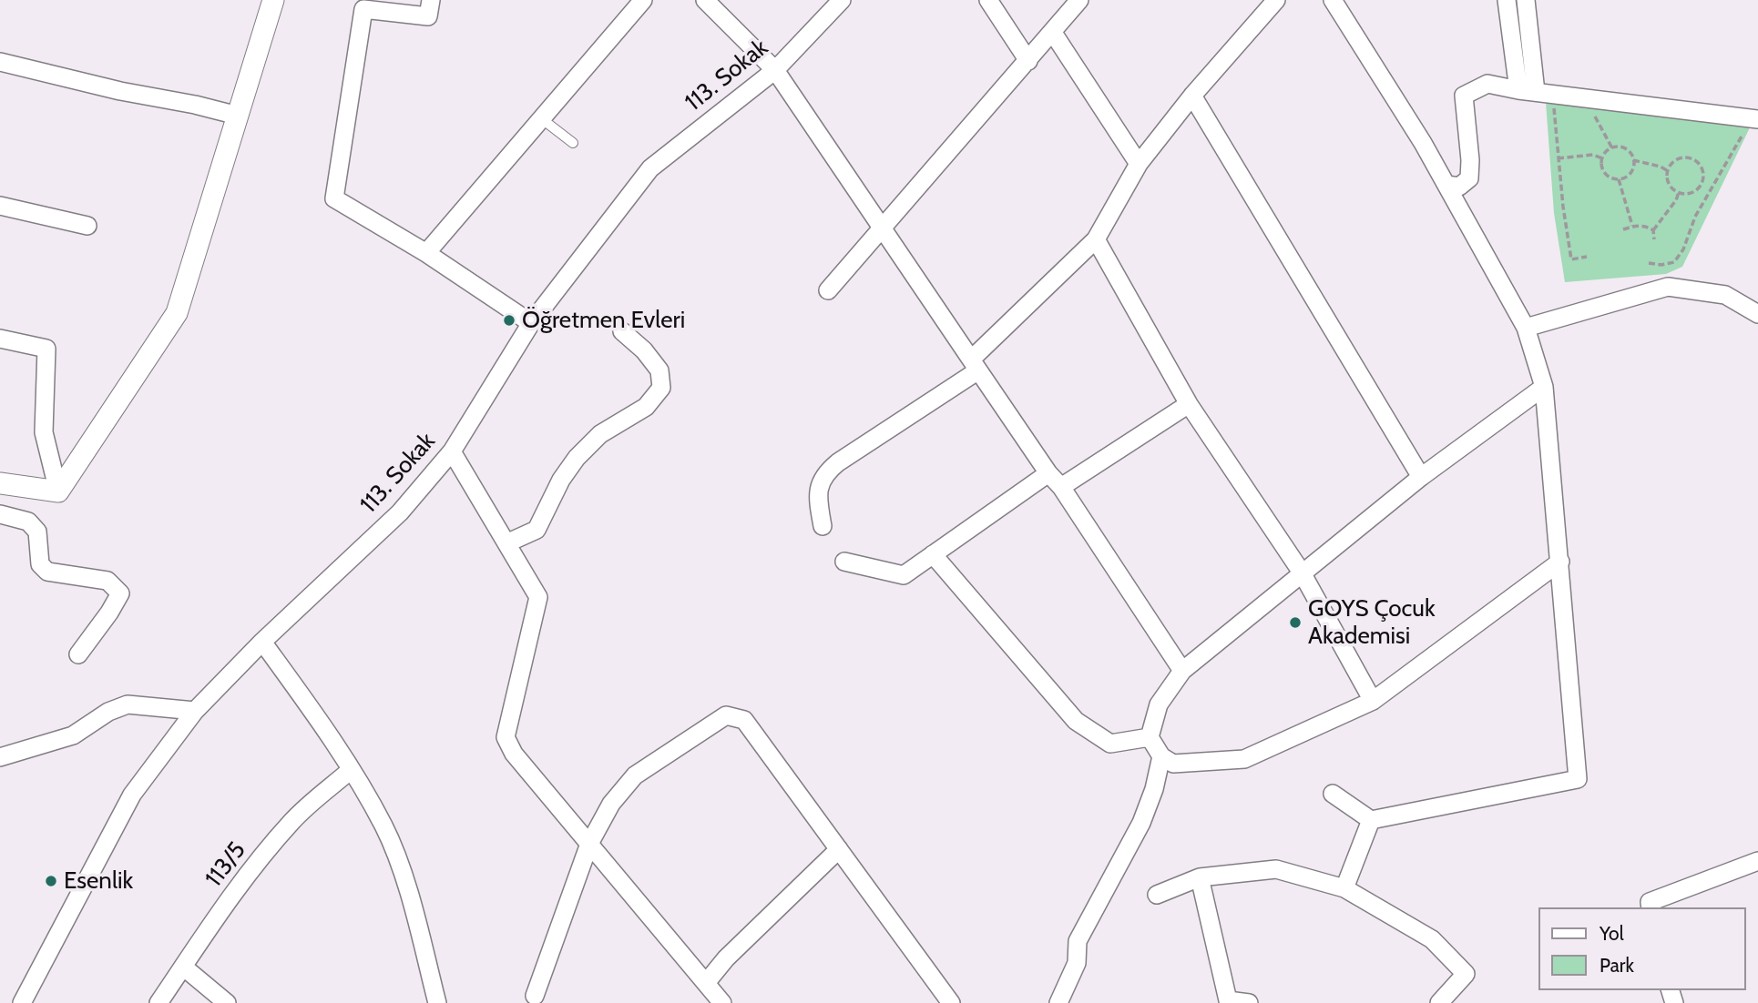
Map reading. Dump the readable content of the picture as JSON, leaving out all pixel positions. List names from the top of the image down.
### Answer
{
  "streets": {
    "street": ["113. Sokak", "113/5"]
  },
  "places": ["Öğretmen Evleri", "GOYS Çocuk Akademisi", "Esenlik"],
  "legend": ["Yol", "Park"]
}
